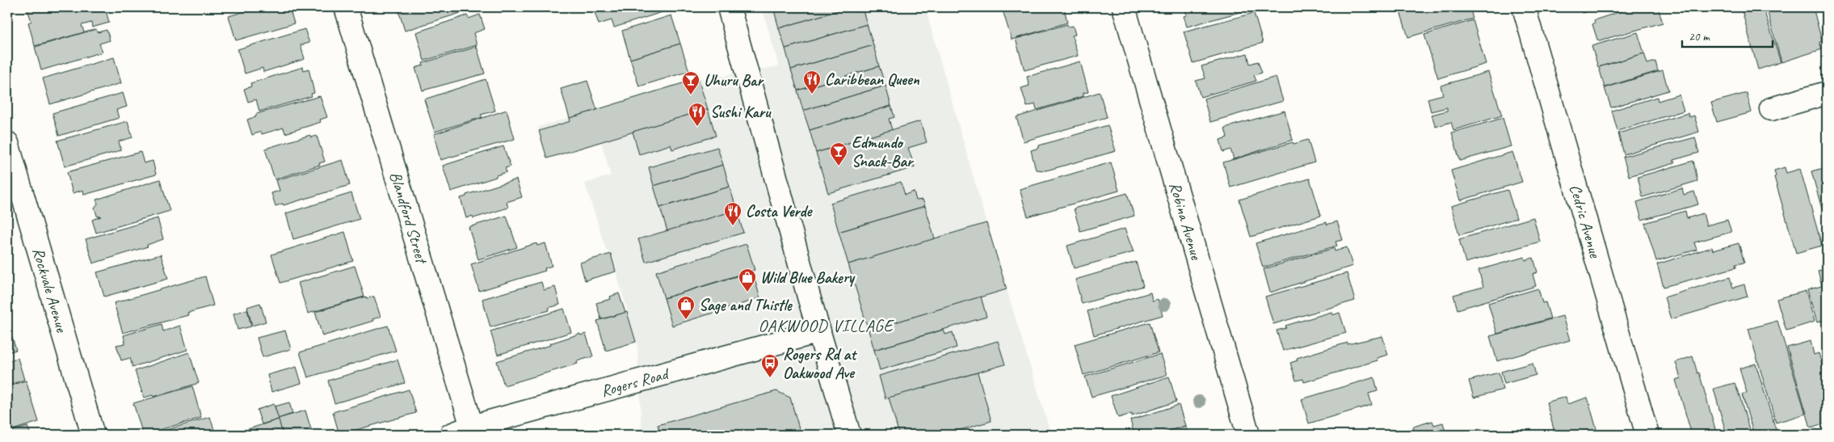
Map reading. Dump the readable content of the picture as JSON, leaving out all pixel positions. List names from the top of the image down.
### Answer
{
  "streets": {
    "street": [
      "Blandford Street",
      "Robina Avenue",
      "Cedric Avenue",
      "Rockvale Avenue",
      "Rogers Road"
    ]
  },
  "crossings": [
    ["Blandford Street", "Rogers Road"]
  ],
  "districts": ["OAKWOOD VILLAGE"],
  "places": {
    "restaurant": ["Caribbean Queen", "Sushi Karu", "Costa Verde"],
    "bar": ["Uhuru Bar", "Edmundo Snack-Bar"],
    "shop": ["Wild Blue Bakery", "Sage and Thistle"],
    "bus stop": ["Rogers Rd at Oakwood Ave"]
  },
  "scale_bar": "20 m"
}
